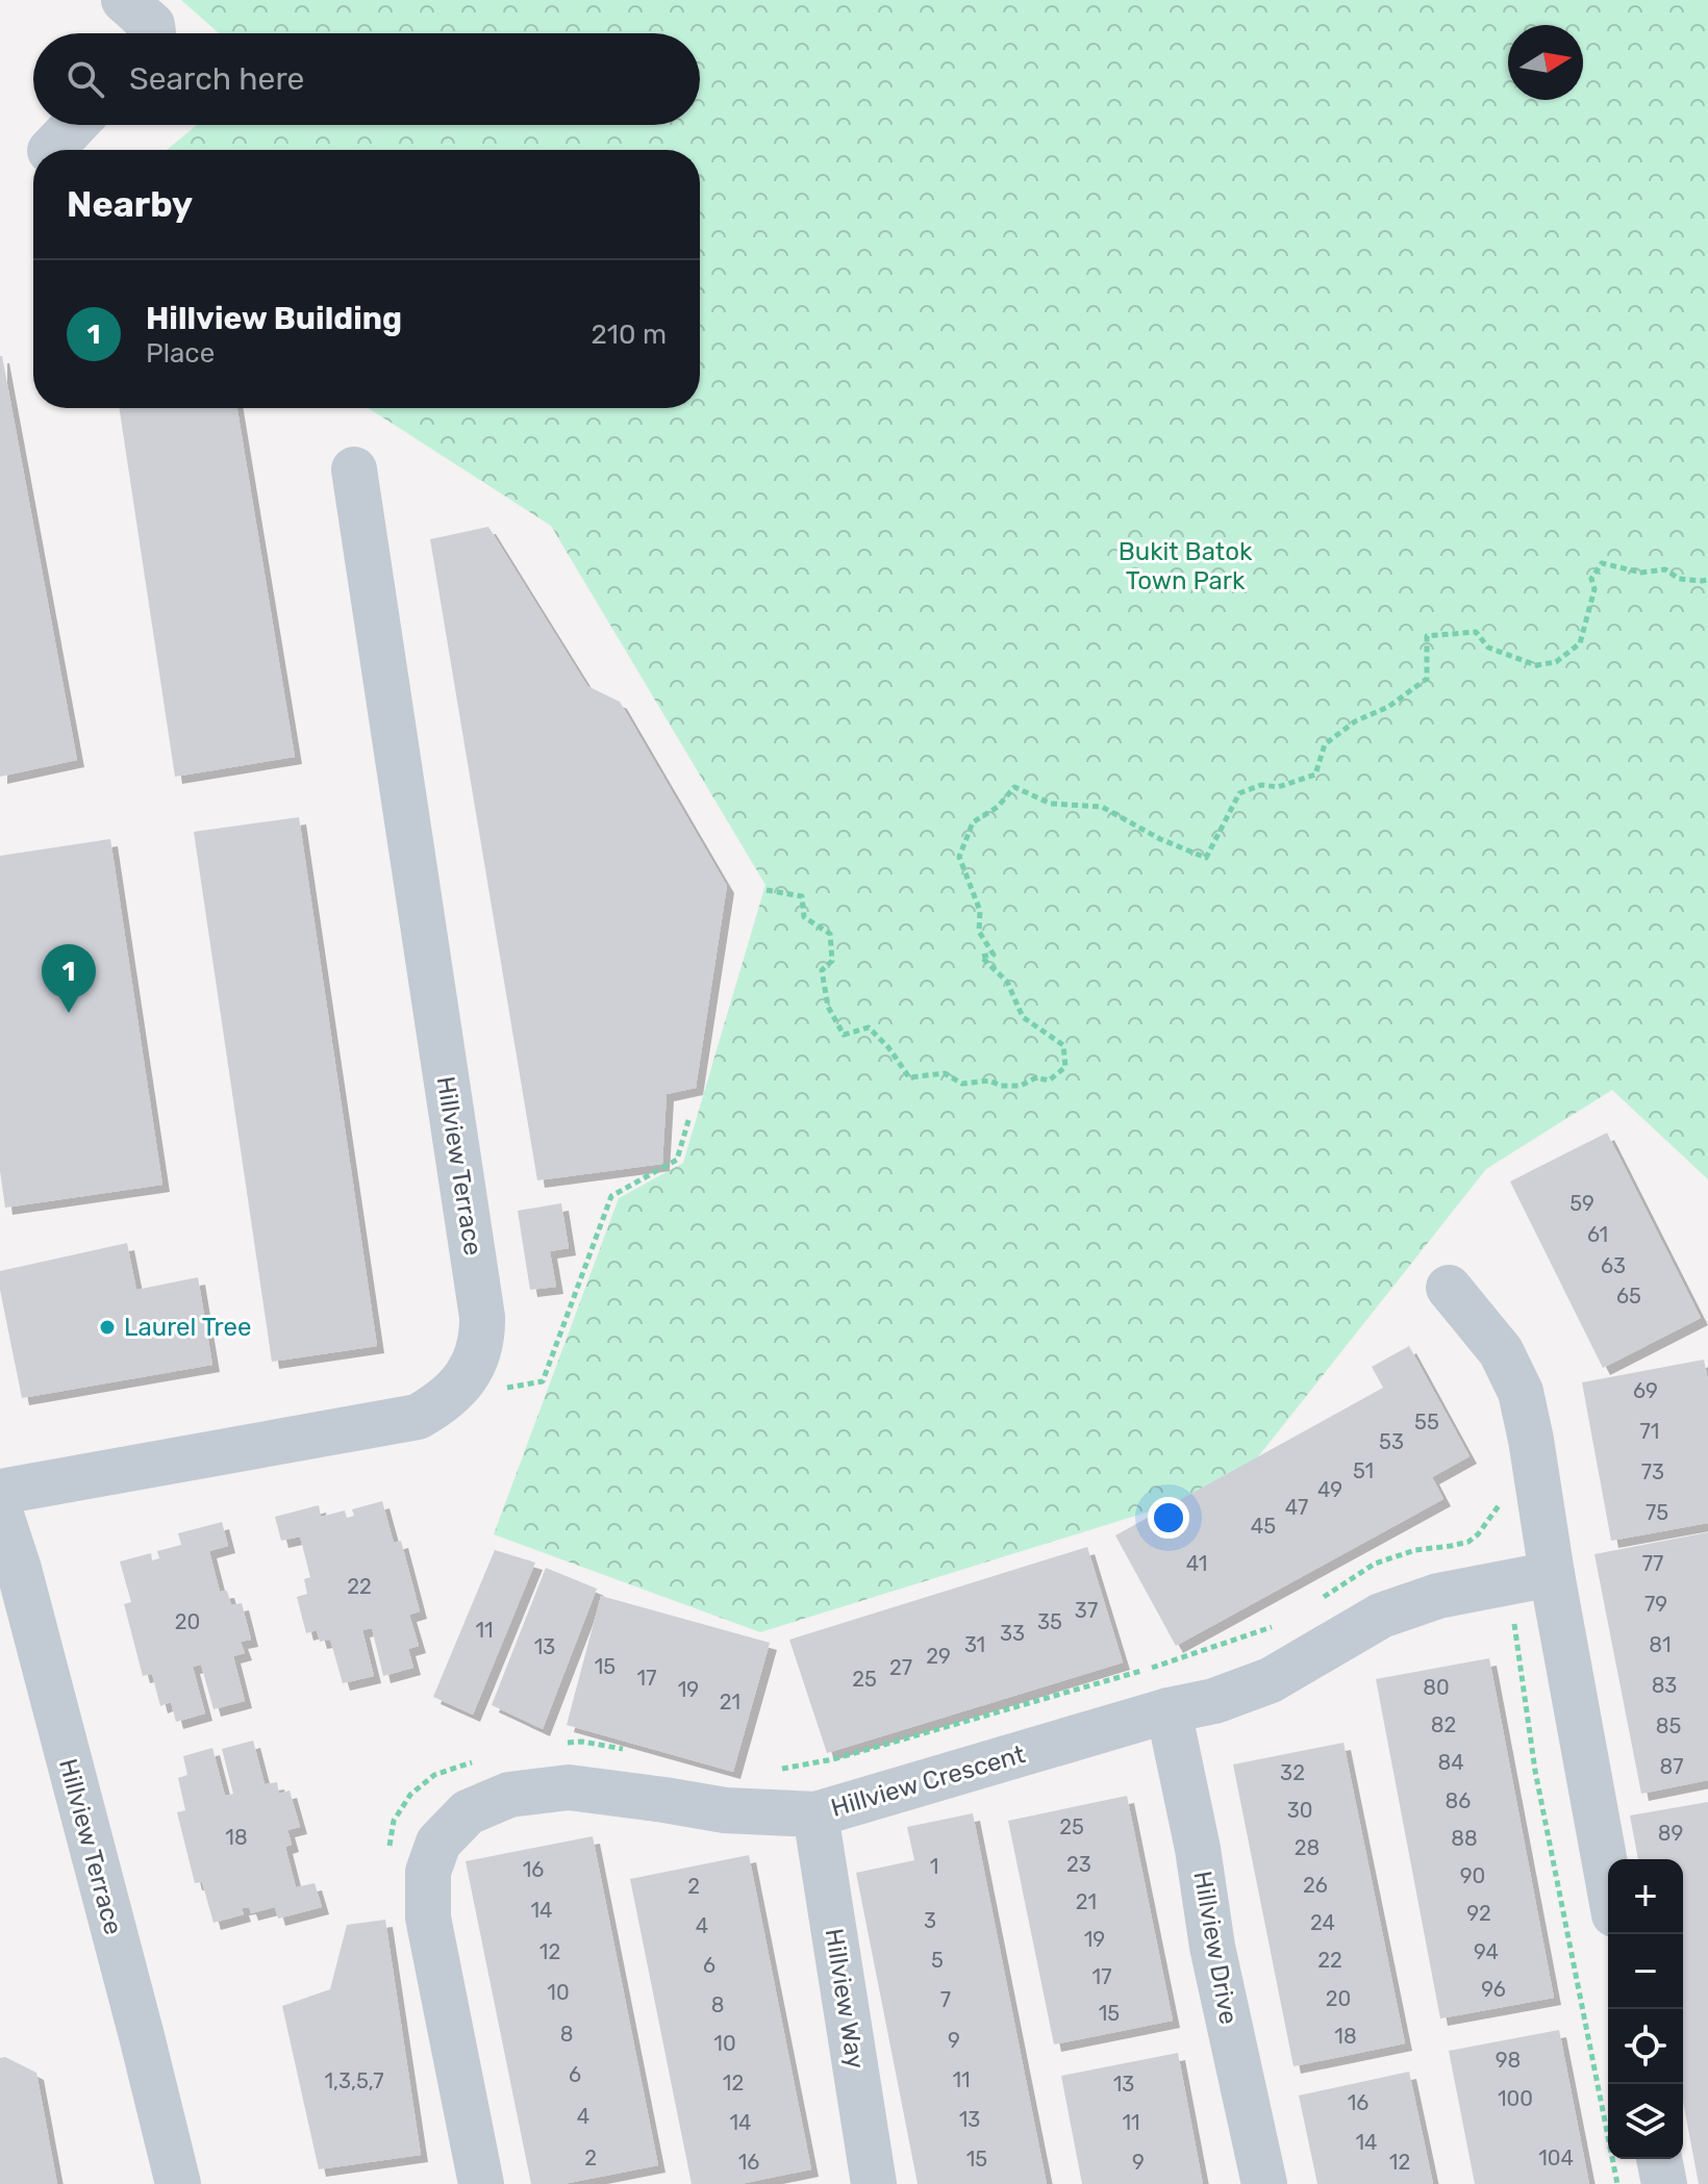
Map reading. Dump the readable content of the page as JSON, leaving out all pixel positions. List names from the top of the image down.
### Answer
{
  "streets": {
    "street": [
      "Hillview Terrace",
      "Hillview Crescent",
      "Hillview Drive",
      "Hillview Way"
    ]
  },
  "crossings": [
    ["Hillview Crescent", "Hillview Drive"],
    ["Hillview Crescent", "Hillview Way"]
  ],
  "parks": ["Bukit Batok Town Park"],
  "places": ["Laurel Tree"],
  "house_numbers": [
    "59",
    "61",
    "63",
    "65",
    "69",
    "55",
    "71",
    "53",
    "51",
    "73",
    "49",
    "47",
    "75",
    "45",
    "41",
    "77",
    "22",
    "79",
    "37",
    "20",
    "35",
    "11",
    "33",
    "31",
    "81",
    "13",
    "29",
    "15",
    "27",
    "17",
    "25",
    "83",
    "80",
    "19",
    "21",
    "82",
    "85",
    "84",
    "87",
    "32",
    "86",
    "30",
    "25",
    "89",
    "18",
    "88",
    "28",
    "23",
    "1",
    "16",
    "90",
    "26",
    "2",
    "21",
    "14",
    "92",
    "3",
    "24",
    "4",
    "19",
    "12",
    "94",
    "5",
    "22",
    "6",
    "17",
    "96",
    "10",
    "20",
    "7",
    "8",
    "15",
    "8",
    "18",
    "9",
    "10",
    "98",
    "6",
    "11",
    "1,3,5,7",
    "12",
    "13",
    "100",
    "16",
    "4",
    "13",
    "14",
    "11",
    "14",
    "2",
    "104",
    "15",
    "16",
    "9",
    "12"
  ],
  "north": "right",
  "page": {
    "search": "Search here",
    "heading": "Nearby",
    "list": [
      {
        "mark": "1",
        "name": "Hillview Building",
        "note": "Place",
        "value": "210 m"
      }
    ],
    "pins": "1",
    "map_buttons": ["+", "−"]
  }
}
